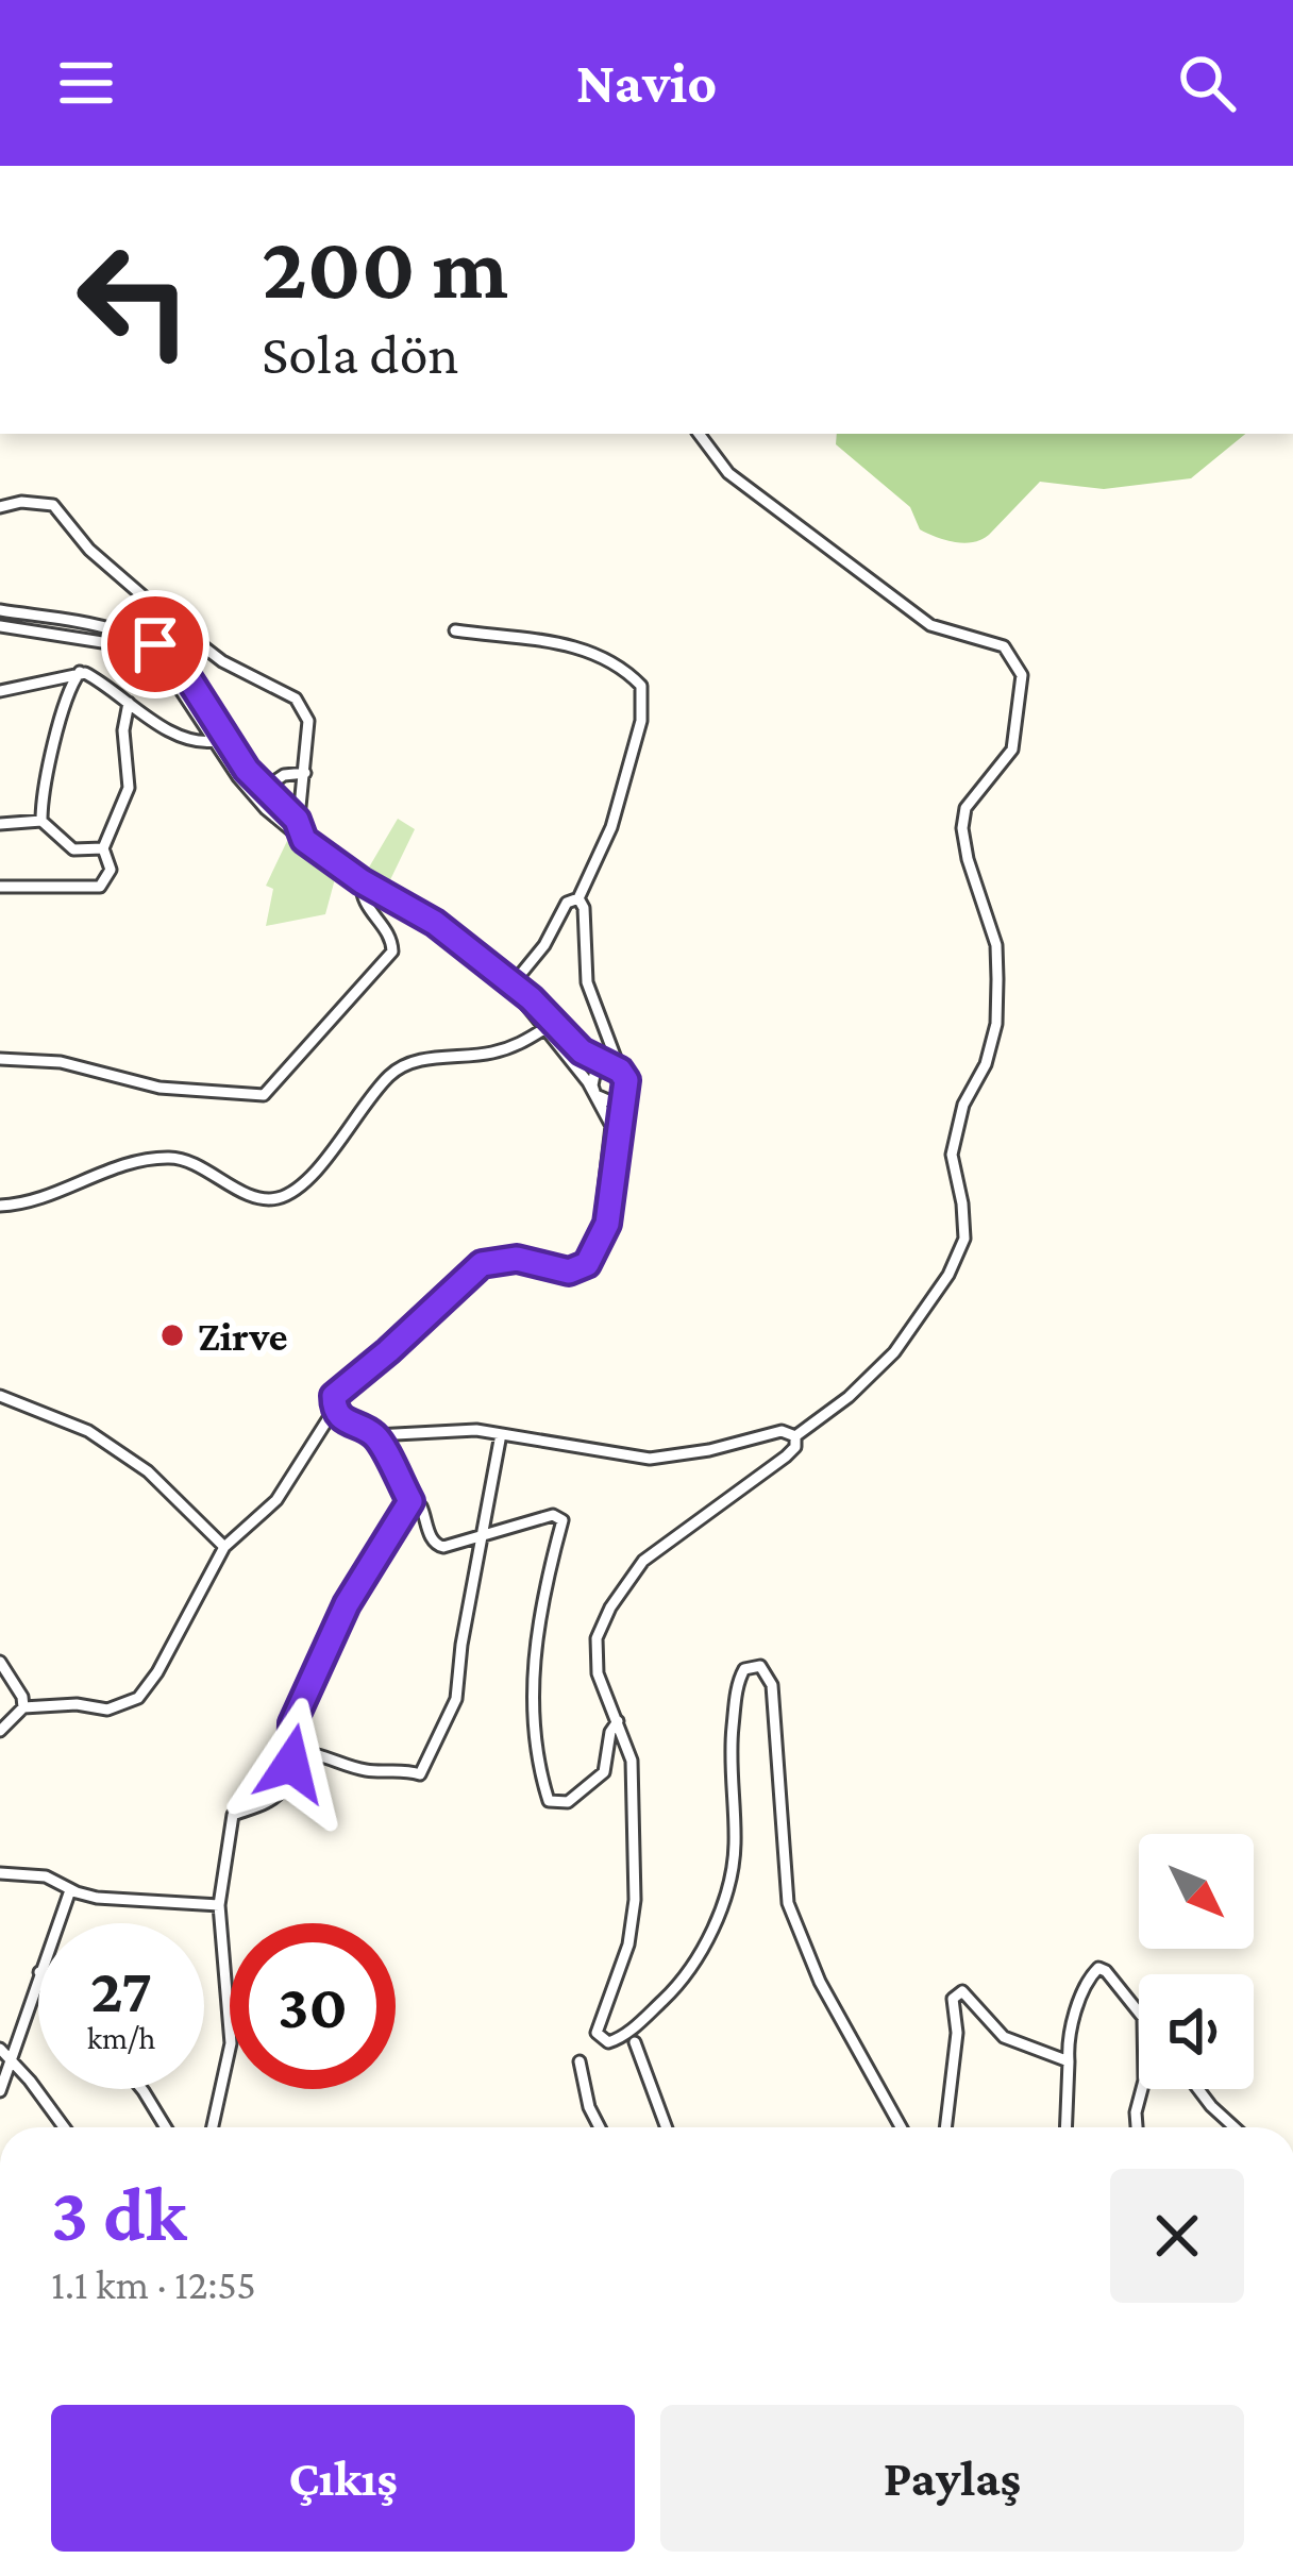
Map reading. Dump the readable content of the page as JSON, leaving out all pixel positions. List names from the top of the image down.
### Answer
{
  "places": ["Zirve"],
  "north": "bottom right",
  "page": {
    "header": "Navio",
    "turn": ["200 m", "Sola dön"],
    "speed": "27 km/h",
    "limit": "30",
    "heading": ["3 dk", "1.1 km · 12:55"],
    "buttons": ["Çıkış", "Paylaş"]
  }
}
